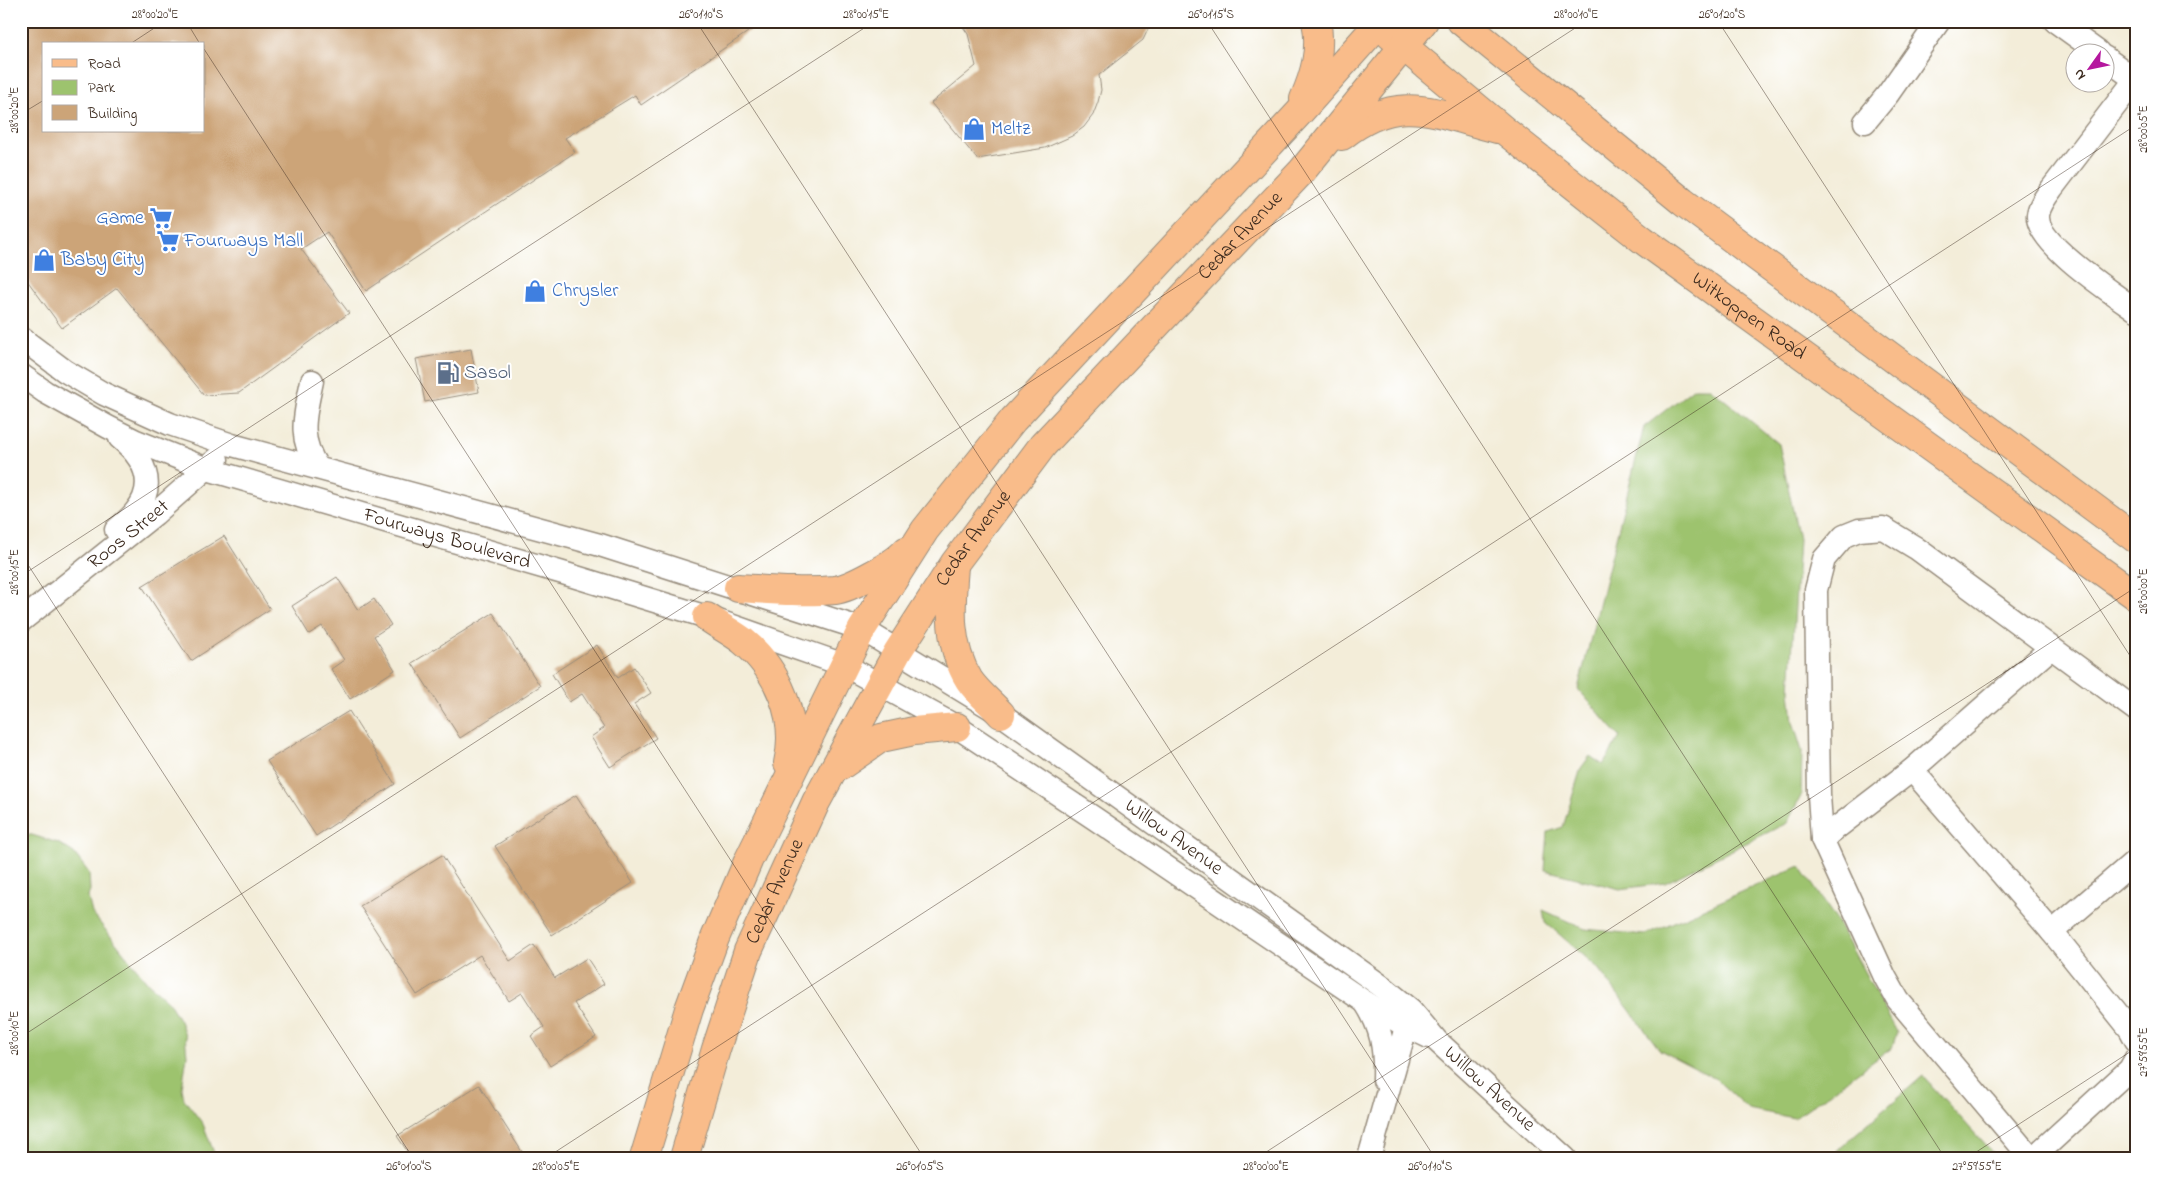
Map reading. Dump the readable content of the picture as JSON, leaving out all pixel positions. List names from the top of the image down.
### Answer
{
  "streets": {
    "main road": ["Cedar Avenue", "Witkoppen Road"],
    "street": ["Roos Street", "Fourways Boulevard", "Willow Avenue"]
  },
  "crossings": [
    ["Cedar Avenue", "Witkoppen Road"],
    ["Cedar Avenue", "Fourways Boulevard"],
    ["Cedar Avenue", "Willow Avenue"],
    ["Roos Street", "Fourways Boulevard"],
    ["Fourways Boulevard", "Willow Avenue"]
  ],
  "places": {
    "shop": ["Meltz", "Baby City", "Chrysler"],
    "supermarket": ["Game", "Fourways Mall"],
    "fuel station": ["Sasol"]
  },
  "legend": ["Road", "Park", "Building"],
  "north": "bottom left",
  "coordinates": [
    "28°00'20\"E",
    "26°01'10\"S",
    "28°00'15\"E",
    "26°01'15\"S",
    "28°00'10\"E",
    "26°01'20\"S",
    "28°00'05\"E",
    "28°00'00\"E",
    "27°59'55\"E",
    "26°01'00\"S",
    "26°01'05\"S"
  ]
}
